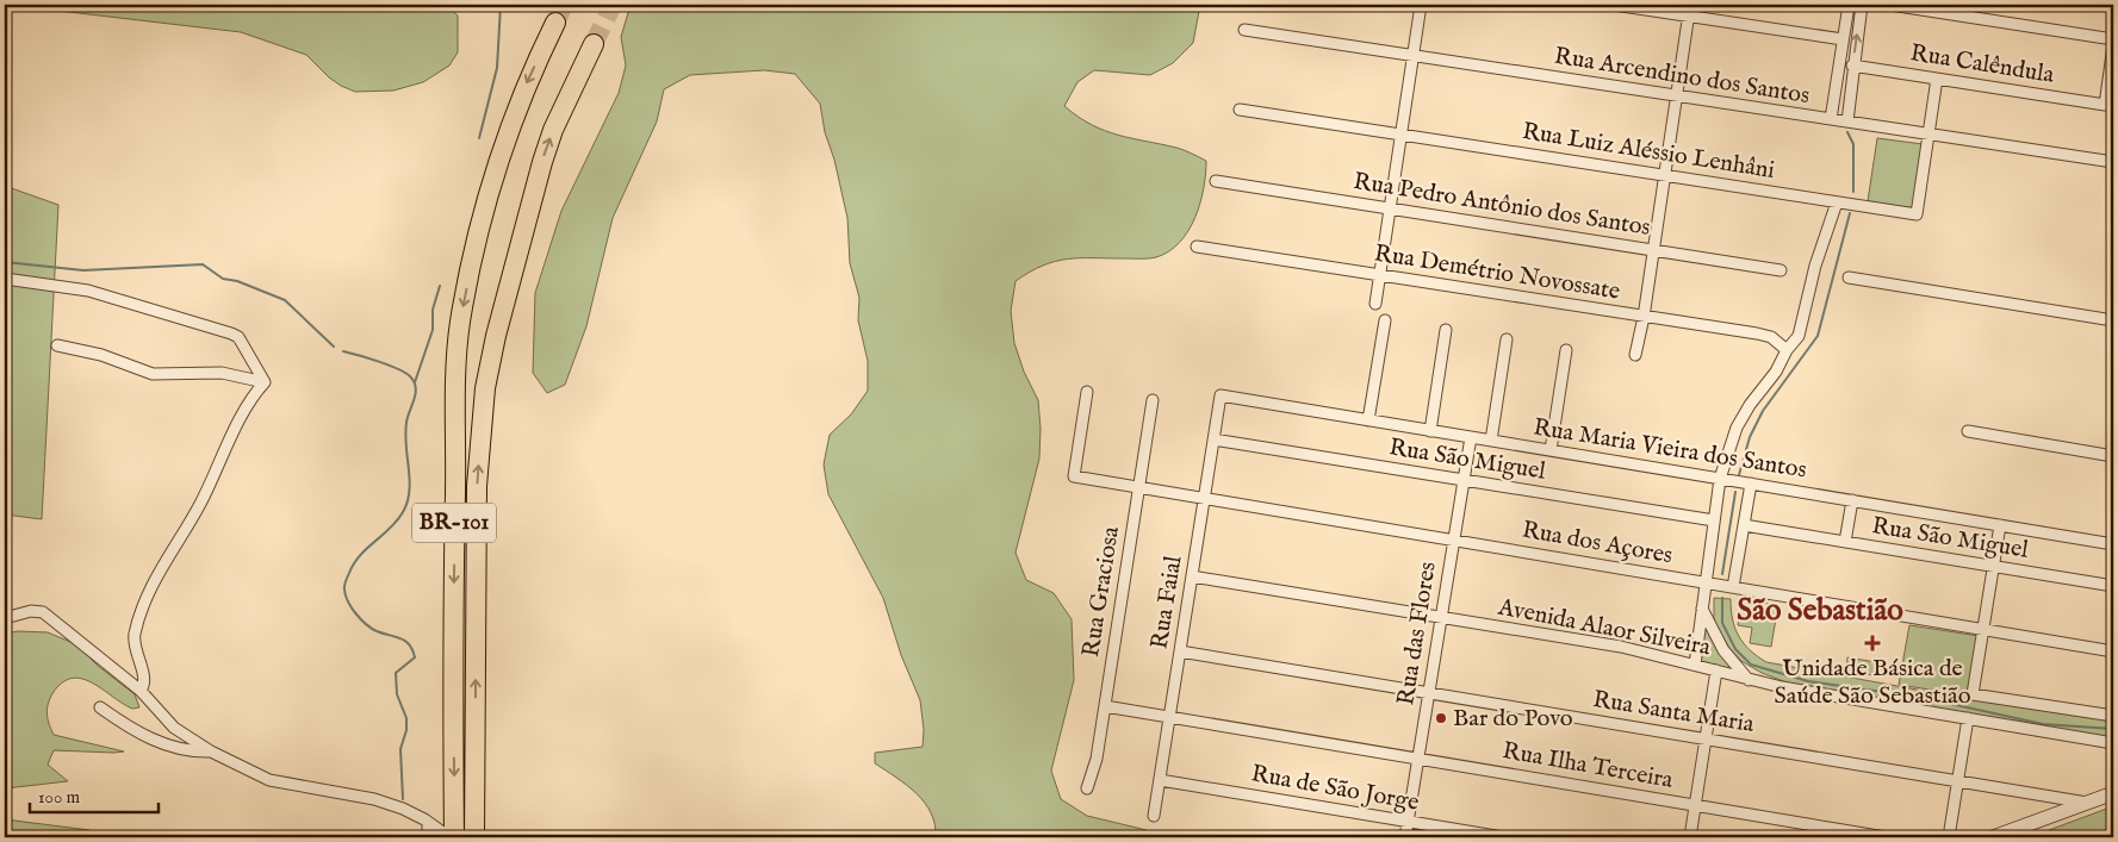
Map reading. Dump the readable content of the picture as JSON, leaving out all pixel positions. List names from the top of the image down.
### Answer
{
  "streets": {
    "highway": ["BR-101"],
    "street": [
      "Rua Calêndula",
      "Rua Arcendino dos Santos",
      "Rua Luiz Aléssio Lenhâni",
      "Rua Pedro Antônio dos Santos",
      "Rua Demétrio Novossate",
      "Rua Maria Vieira dos Santos",
      "Rua São Miguel",
      "Rua dos Açores",
      "Rua Graciosa",
      "Rua Faial",
      "Avenida Alaor Silveira",
      "Rua das Flores",
      "Rua Santa Maria",
      "Rua Ilha Terceira",
      "Rua de São Jorge"
    ]
  },
  "crossings": [
    ["Rua Calêndula", "Rua Luiz Aléssio Lenhâni"],
    ["Rua Arcendino dos Santos", "Rua Luiz Aléssio Lenhâni"],
    ["Rua Maria Vieira dos Santos", "Rua Faial"],
    ["Rua Maria Vieira dos Santos", "Rua das Flores"],
    ["Rua São Miguel", "Rua Faial"],
    ["Rua São Miguel", "Rua das Flores"],
    ["Rua dos Açores", "Rua Graciosa"],
    ["Rua dos Açores", "Rua Faial"],
    ["Rua dos Açores", "Rua das Flores"],
    ["Rua Graciosa", "Rua Ilha Terceira"],
    ["Rua Faial", "Avenida Alaor Silveira"],
    ["Rua Faial", "Rua Santa Maria"],
    ["Rua Faial", "Rua Ilha Terceira"],
    ["Rua Faial", "Rua de São Jorge"],
    ["Avenida Alaor Silveira", "Rua das Flores"],
    ["Rua das Flores", "Rua Santa Maria"],
    ["Rua das Flores", "Rua Ilha Terceira"],
    ["Rua das Flores", "Rua de São Jorge"]
  ],
  "districts": ["São Sebastião"],
  "places": {
    "health": ["Unidade Básica de Saúde São Sebastião"],
    "other": ["Bar do Povo"]
  },
  "scale_bar": "100 m"
}
